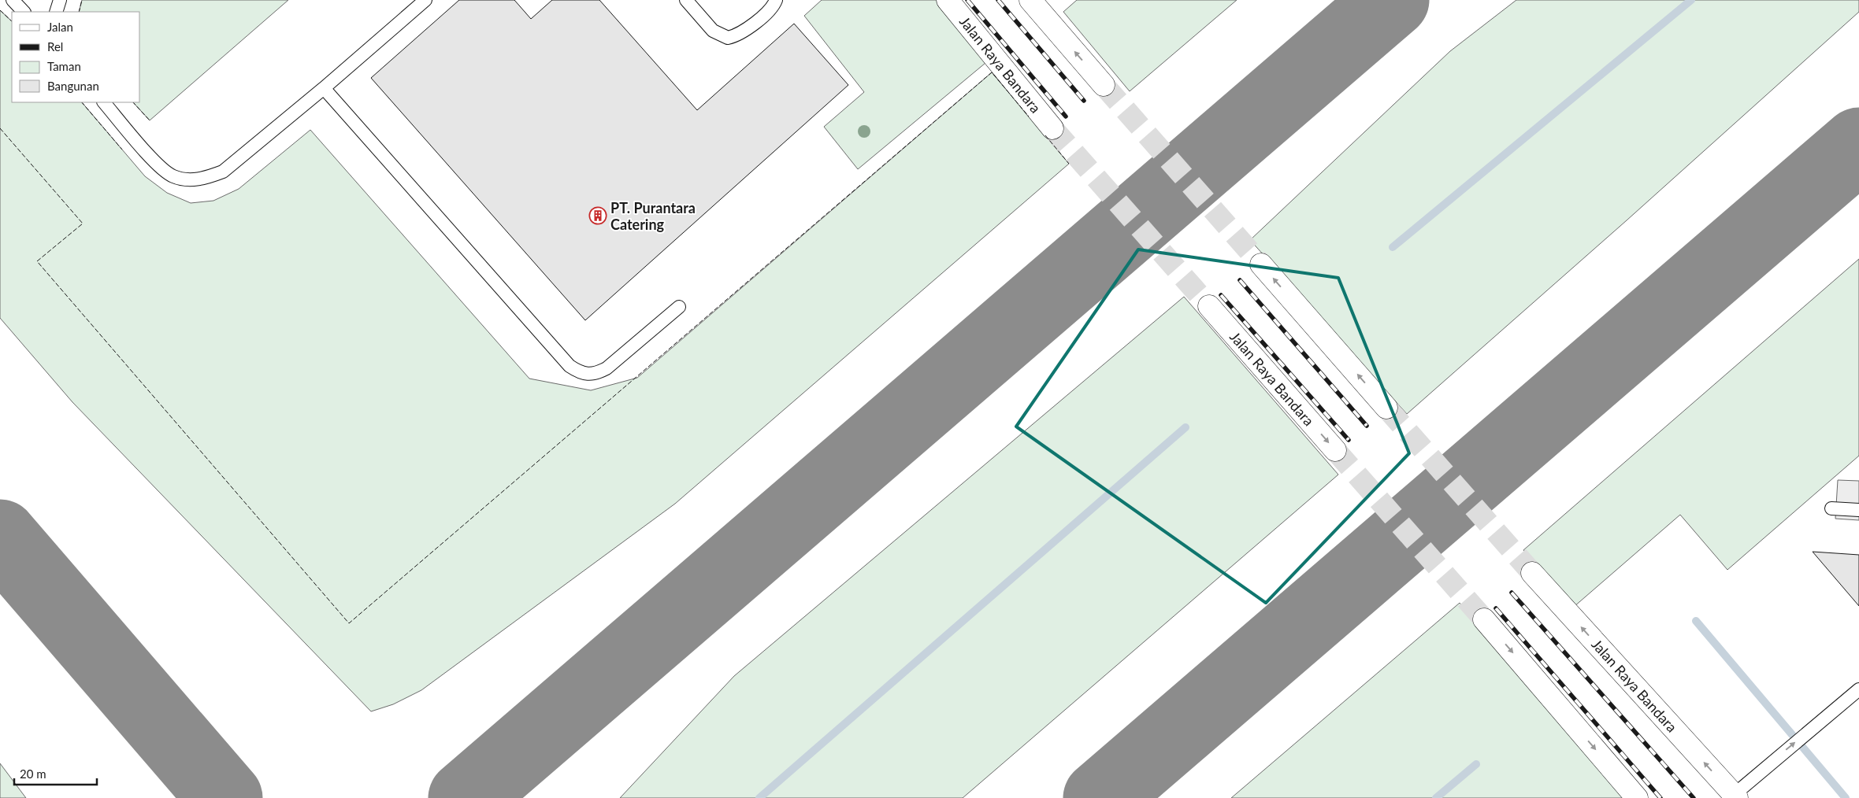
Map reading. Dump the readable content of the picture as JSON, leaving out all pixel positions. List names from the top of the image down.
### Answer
{
  "streets": {
    "street": ["Jalan Raya Bandara"]
  },
  "places": {
    "building": ["PT. Purantara Catering"]
  },
  "legend": [
    "Jalan",
    "Rel",
    "Taman",
    "Bangunan"
  ],
  "scale_bar": "20 m"
}
